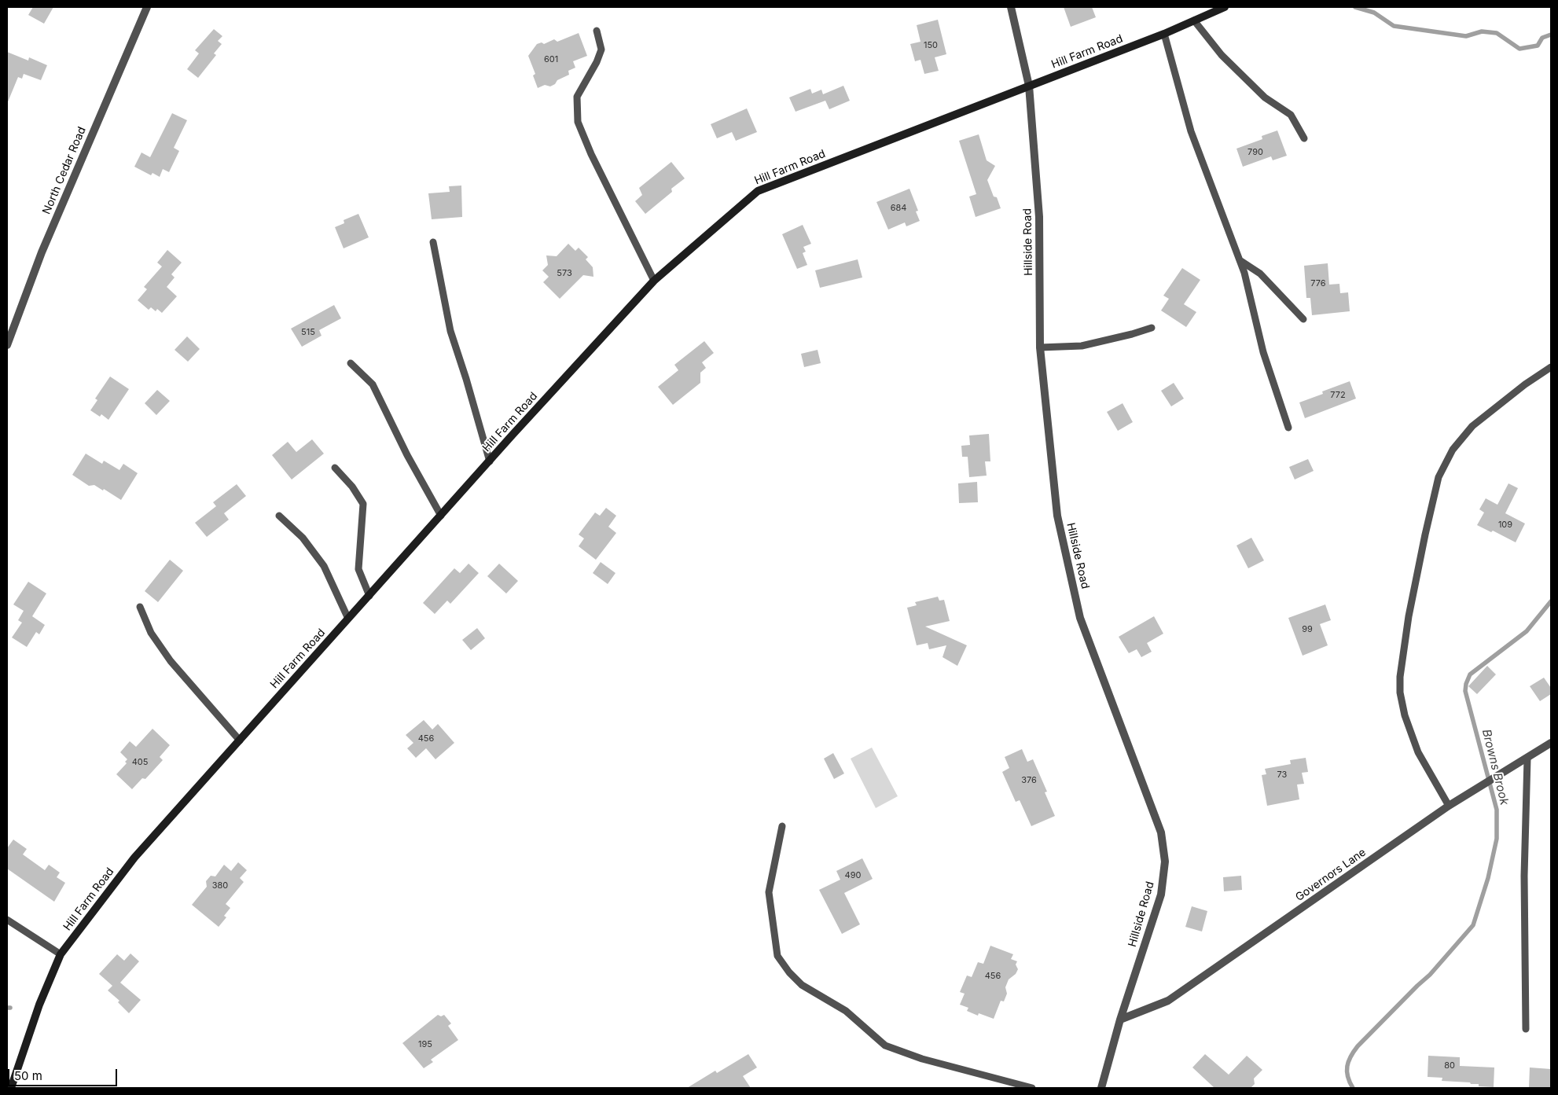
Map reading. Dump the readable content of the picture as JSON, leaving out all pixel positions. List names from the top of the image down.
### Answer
{
  "streets": {
    "main road": ["Hill Farm Road"],
    "street": ["North Cedar Road", "Hillside Road", "Governors Lane"]
  },
  "crossings": [
    ["Hill Farm Road", "Hillside Road"],
    ["Hillside Road", "Governors Lane"]
  ],
  "water": ["Browns Brook"],
  "house_numbers": [
    "150",
    "601",
    "790",
    "684",
    "573",
    "776",
    "515",
    "772",
    "109",
    "99",
    "456",
    "405",
    "73",
    "376",
    "490",
    "380",
    "456",
    "195",
    "80"
  ],
  "scale_bar": "50 m"
}
